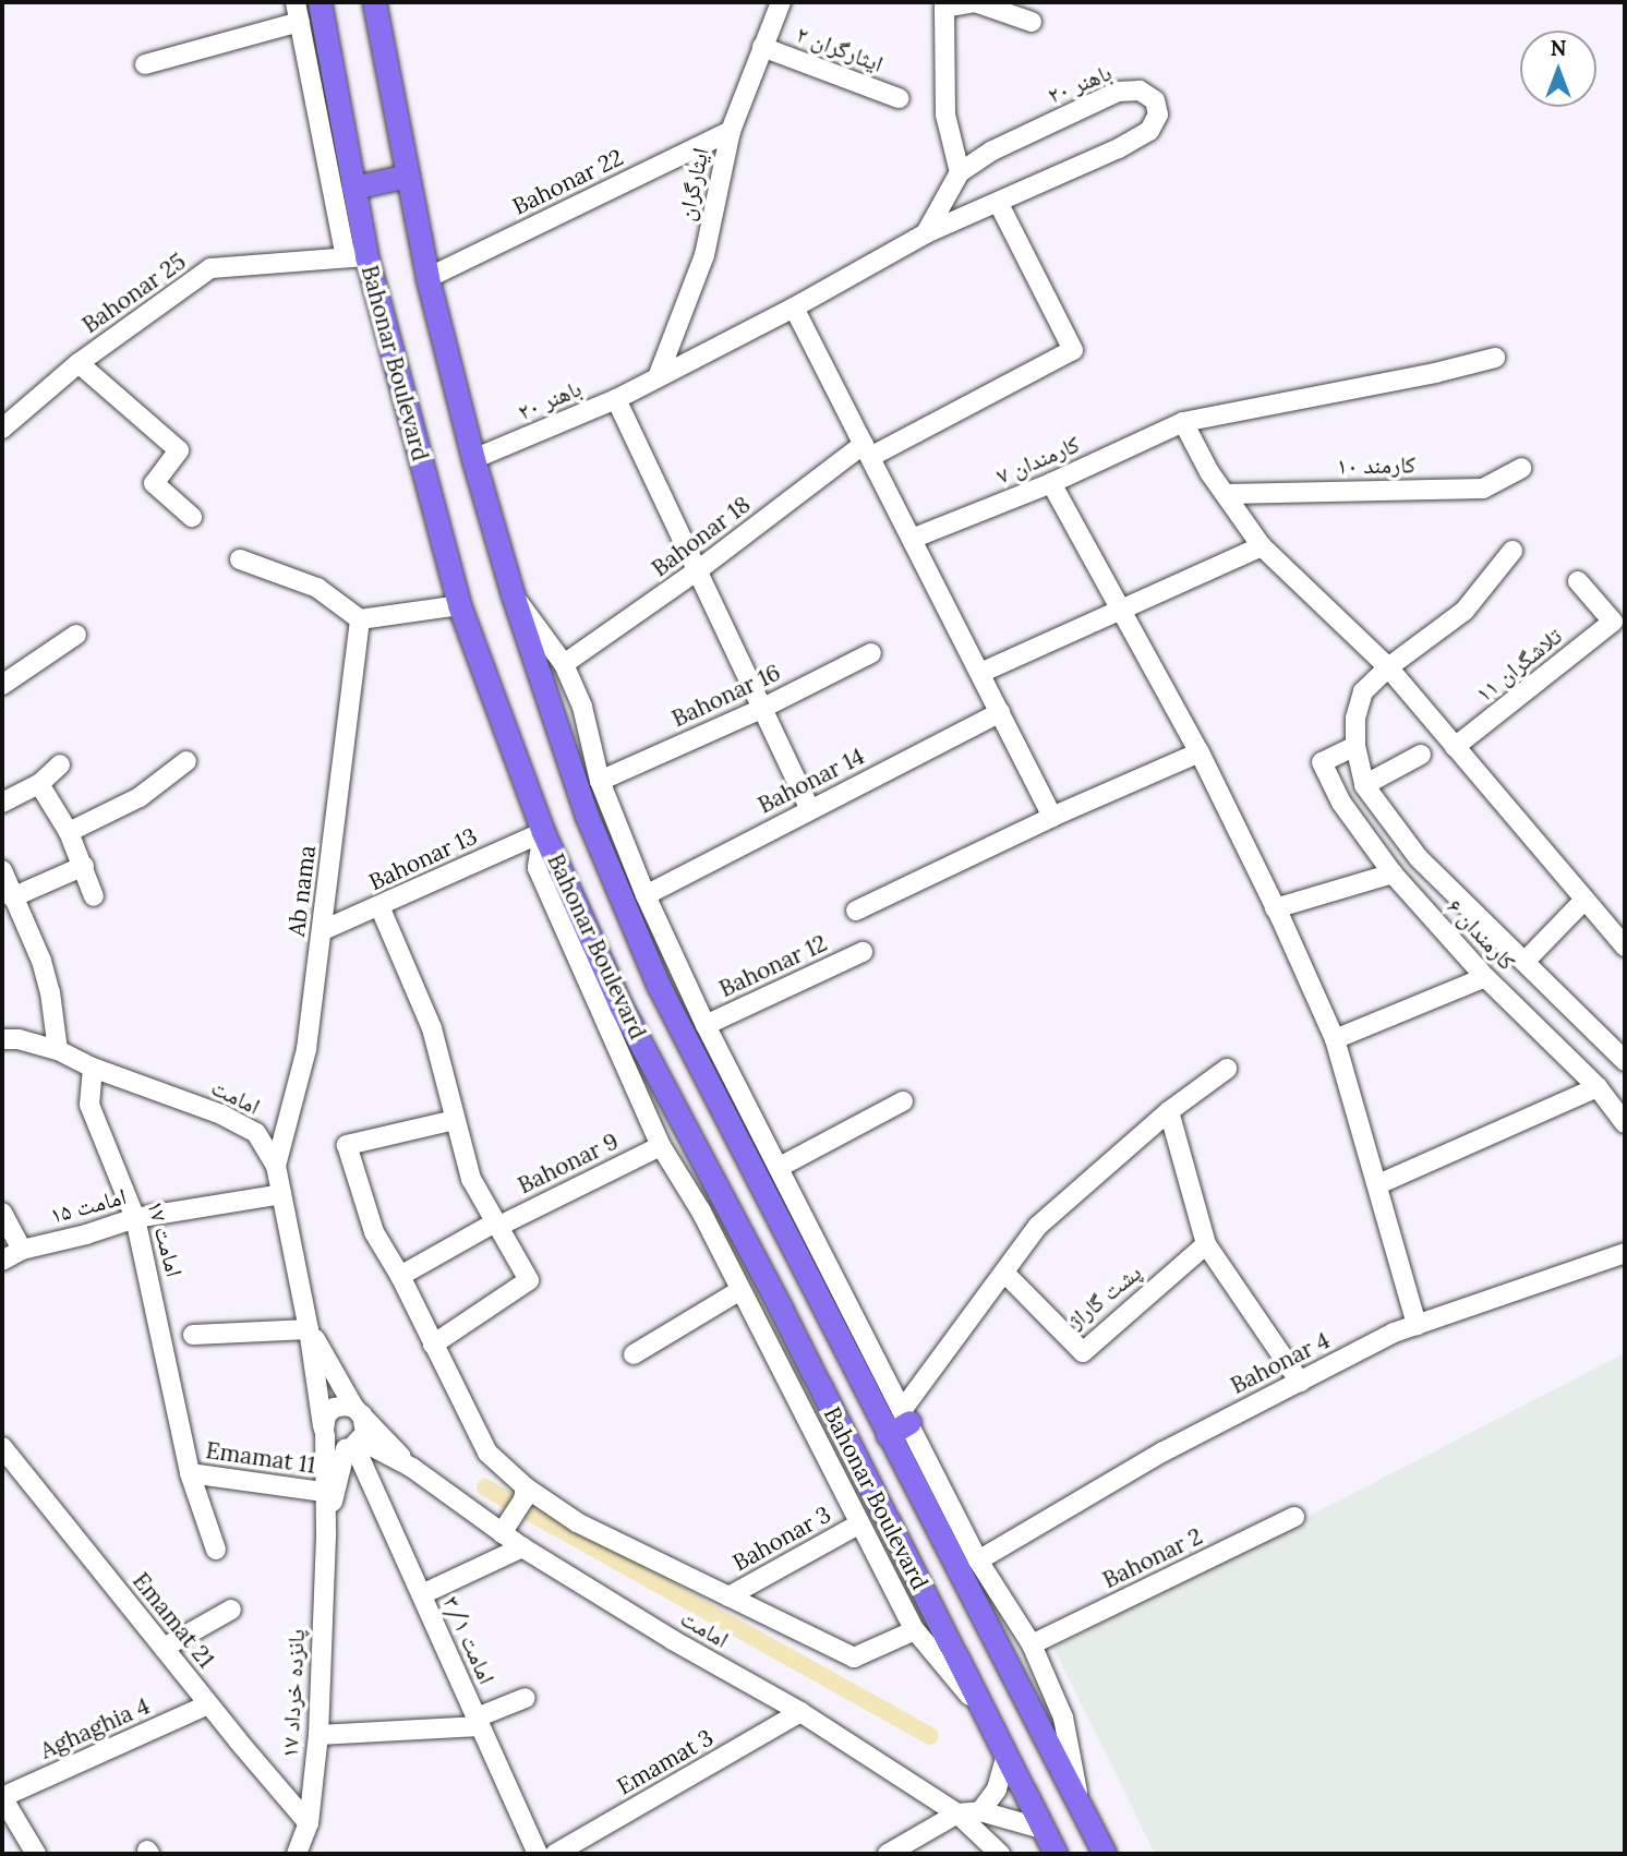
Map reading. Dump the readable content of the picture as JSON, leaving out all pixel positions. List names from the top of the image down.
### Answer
{
  "streets": {
    "main road": ["Bahonar Boulevard"],
    "street": [
      "ایثارگران ۲",
      "باهنر ۲۰",
      "Bahonar 22",
      "ایثارگران",
      "Bahonar 25",
      "کارمندان ۷",
      "کارمند ۱۰",
      "Bahonar 18",
      "تلاشگران ۱۱",
      "Bahonar 16",
      "Bahonar 14",
      "Bahonar 13",
      "Ab nama",
      "کارمندان ۶",
      "Bahonar 12",
      "امامت",
      "Bahonar 9",
      "امامت ۱۵",
      "امامت ۱۷",
      "پشت گاراژ",
      "Bahonar 4",
      "Emamat 11",
      "Bahonar 3",
      "Bahonar 2",
      "Emamat 21",
      "امامت ۳/۱",
      "پانزده خرداد ۱۷",
      "Aghaghia 4",
      "Emamat 3"
    ]
  },
  "crossings": [
    ["ایثارگران ۲", "ایثارگران"],
    ["باهنر ۲۰", "ایثارگران"],
    ["باهنر ۲۰", "Bahonar Boulevard"],
    ["باهنر ۲۰", "Bahonar 18"],
    ["Bahonar 22", "ایثارگران"],
    ["Bahonar 22", "Bahonar Boulevard"],
    ["Bahonar 25", "Bahonar Boulevard"],
    ["Bahonar Boulevard", "Bahonar 13"],
    ["Bahonar 13", "Ab nama"],
    ["Ab nama", "امامت"],
    ["امامت", "امامت ۱۵"],
    ["امامت", "امامت ۱۷"],
    ["امامت", "امامت ۳/۱"],
    ["امامت", "پانزده خرداد ۱۷"],
    ["امامت", "Emamat 3"],
    ["امامت ۱۵", "امامت ۱۷"],
    ["امامت ۱۷", "Emamat 11"],
    ["Emamat 11", "پانزده خرداد ۱۷"],
    ["Emamat 21", "پانزده خرداد ۱۷"],
    ["Emamat 21", "Aghaghia 4"],
    ["امامت ۳/۱", "پانزده خرداد ۱۷"]
  ],
  "north": "top"
}
